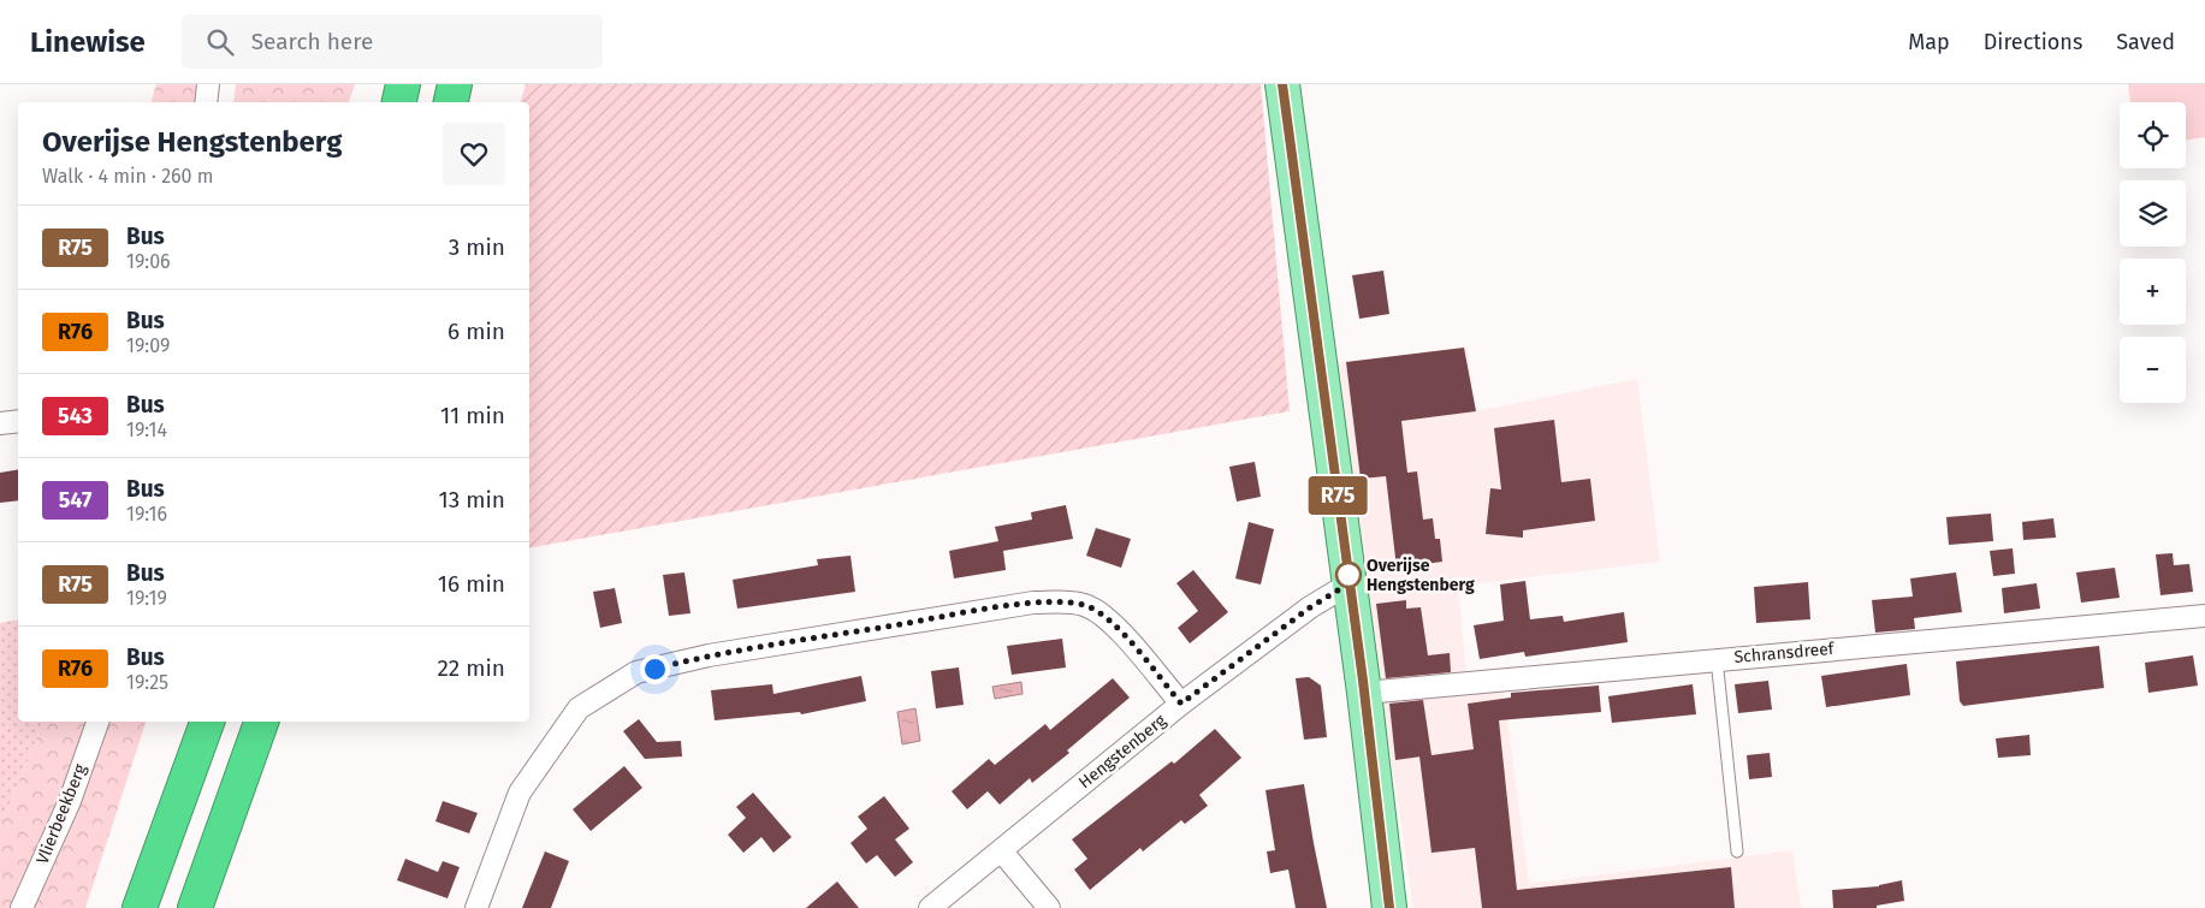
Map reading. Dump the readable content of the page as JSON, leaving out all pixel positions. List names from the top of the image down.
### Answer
{
  "streets": {
    "street": ["Schransdreef", "Hengstenberg", "Vlierbeekberg"]
  },
  "places": ["Overijse Hengstenberg"],
  "lines": ["bus line R75"],
  "page": {
    "header": "Linewise",
    "search": "Search here",
    "nav": ["Map", "Directions", "Saved"],
    "on_map": "R75",
    "map_buttons": ["+", "−"],
    "heading": ["Overijse Hengstenberg", "Walk · 4 min · 260 m"],
    "list": [
      {
        "mark": "R75",
        "name": "Bus",
        "note": "19:06",
        "value": "3 min"
      },
      {
        "mark": "R76",
        "name": "Bus",
        "note": "19:09",
        "value": "6 min"
      },
      {
        "mark": "543",
        "name": "Bus",
        "note": "19:14",
        "value": "11 min"
      },
      {
        "mark": "547",
        "name": "Bus",
        "note": "19:16",
        "value": "13 min"
      },
      {
        "mark": "R75",
        "name": "Bus",
        "note": "19:19",
        "value": "16 min"
      },
      {
        "mark": "R76",
        "name": "Bus",
        "note": "19:25",
        "value": "22 min"
      }
    ]
  }
}
